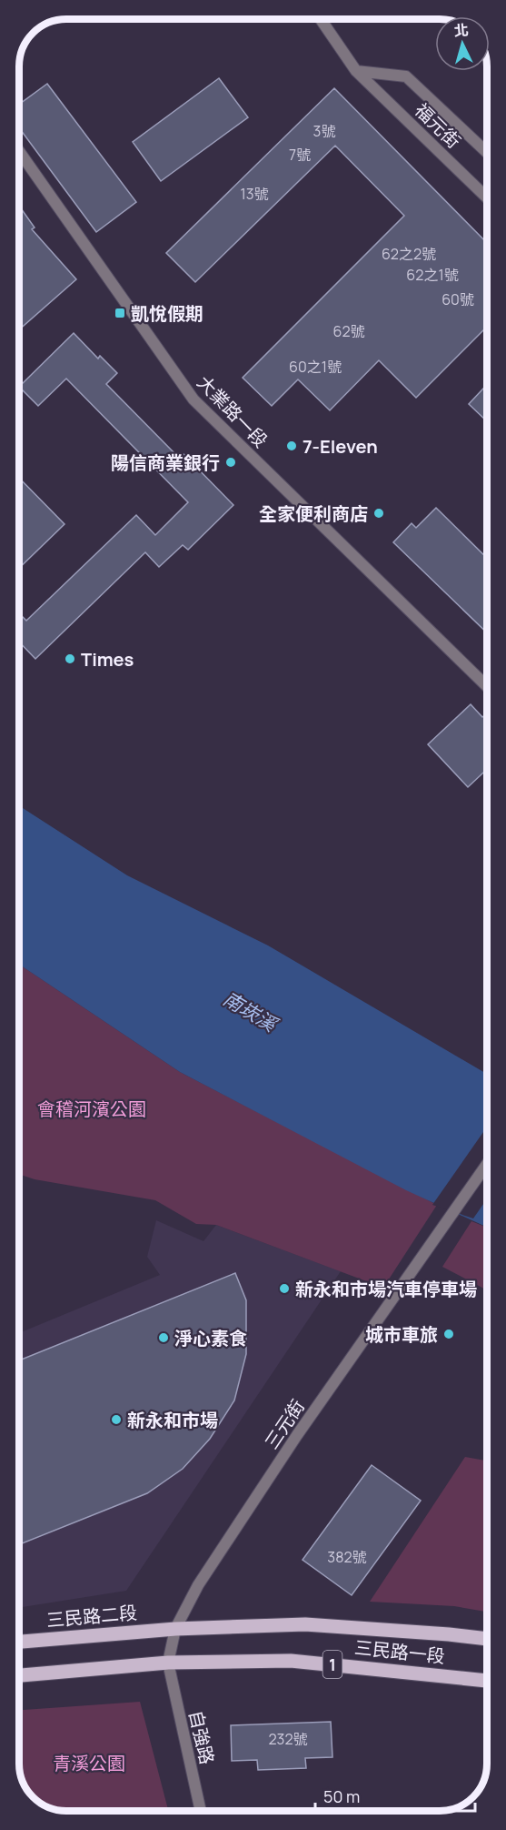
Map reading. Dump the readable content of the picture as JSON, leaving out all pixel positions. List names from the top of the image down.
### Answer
{
  "streets": {
    "main road": ["三民路二段", "三民路一段", "1"],
    "street": [
      "福元街",
      "大業路一段",
      "三元街",
      "自強路"
    ]
  },
  "crossings": [
    ["三元街", "三民路二段"],
    ["三元街", "三民路一段"],
    ["三元街", "1"],
    ["三元街", "自強路"],
    ["三民路二段", "三民路一段"],
    ["三民路一段", "1"],
    ["三民路一段", "自強路"],
    ["1", "自強路"]
  ],
  "water": ["南崁溪"],
  "parks": ["會稽河濱公園", "青溪公園"],
  "places": {
    "transit": ["凱悅假期"],
    "other": [
      "7-Eleven",
      "陽信商業銀行",
      "全家便利商店",
      "Times",
      "新永和市場汽車停車場",
      "城市車旅",
      "淨心素食",
      "新永和市場"
    ]
  },
  "house_numbers": [
    "3號",
    "7號",
    "13號",
    "62之2號",
    "62之1號",
    "60號",
    "62號",
    "60之1號",
    "382號",
    "232號"
  ],
  "scale_bar": "50 m",
  "north": "top"
}
